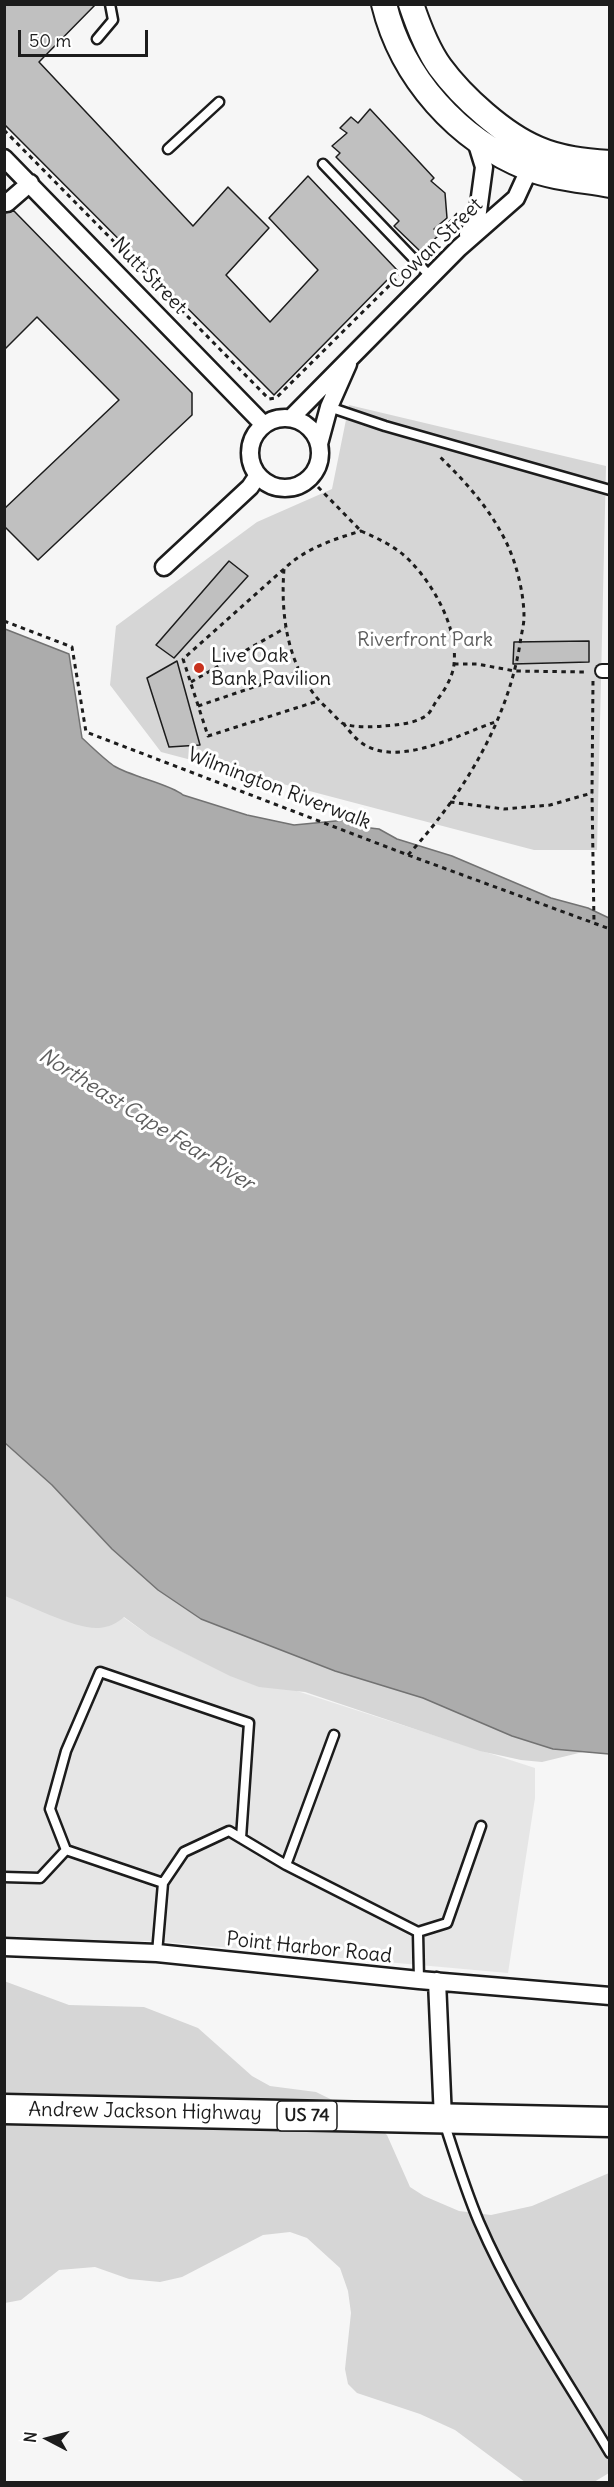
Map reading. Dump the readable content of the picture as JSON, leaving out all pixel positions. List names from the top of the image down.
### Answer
{
  "streets": {
    "highway": ["Andrew Jackson Highway", "US 74"],
    "street": ["Cowan Street", "Nutt Street", "Point Harbor Road"],
    "path": ["Wilmington Riverwalk"]
  },
  "crossings": [
    ["Cowan Street", "Nutt Street"]
  ],
  "water": ["Northeast Cape Fear River"],
  "parks": ["Riverfront Park"],
  "places": ["Live Oak Bank Pavilion"],
  "scale_bar": "50 m",
  "north": "left"
}
